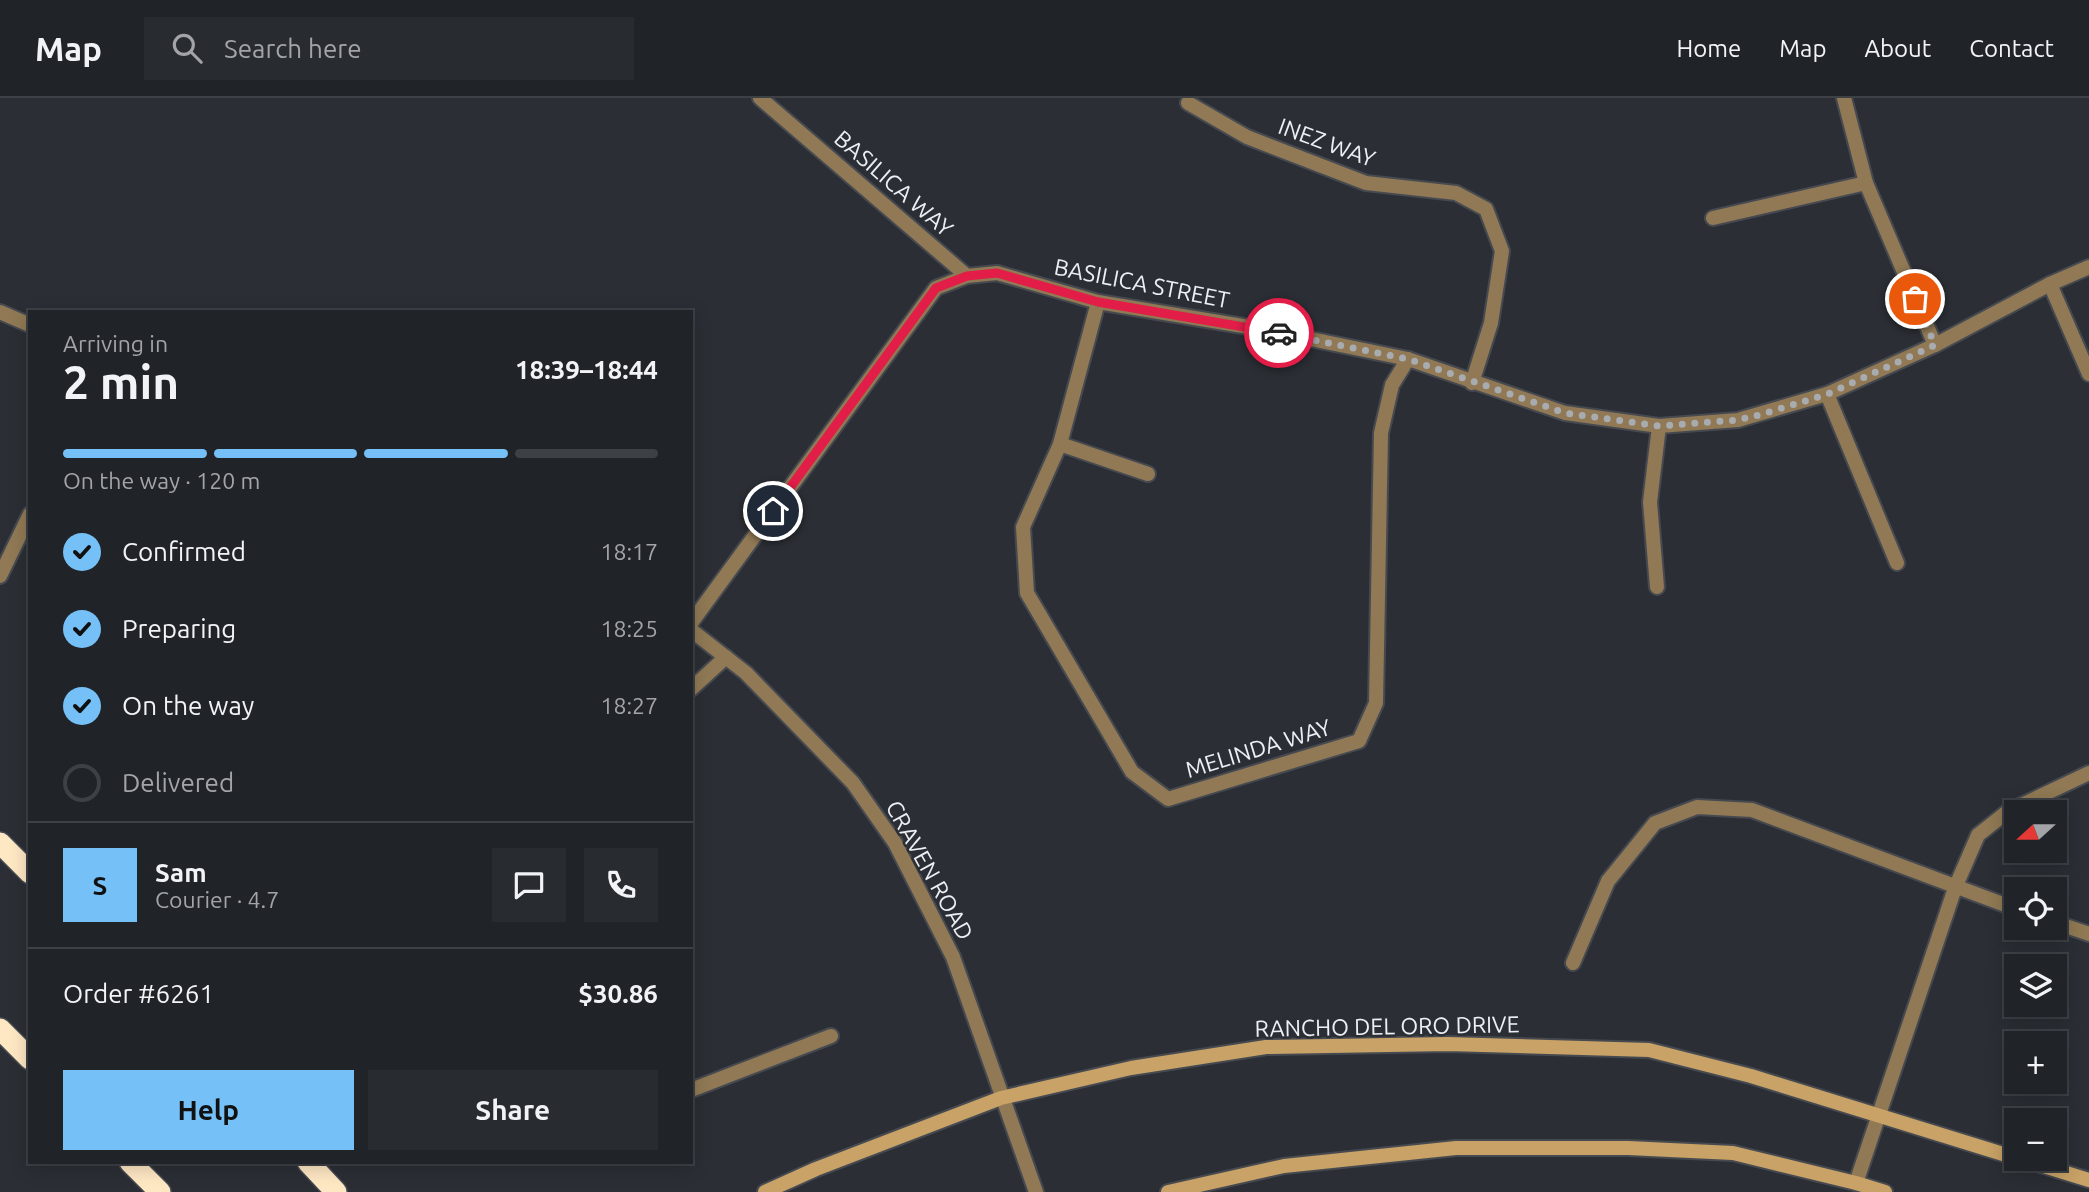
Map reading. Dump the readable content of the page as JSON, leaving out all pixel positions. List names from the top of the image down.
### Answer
{
  "streets": {
    "main road": ["RANCHO DEL ORO DRIVE"],
    "street": [
      "INEZ WAY",
      "BASILICA WAY",
      "BASILICA STREET",
      "MELINDA WAY",
      "CRAVEN ROAD"
    ]
  },
  "crossings": [
    ["INEZ WAY", "BASILICA STREET"],
    ["BASILICA WAY", "BASILICA STREET"],
    ["BASILICA STREET", "MELINDA WAY"],
    ["CRAVEN ROAD", "RANCHO DEL ORO DRIVE"]
  ],
  "north": "left",
  "page": {
    "header": "Map",
    "search": "Search here",
    "nav": [
      "Home",
      "Map",
      "About",
      "Contact"
    ],
    "heading": ["2 min", "Arriving in", "18:39–18:44"],
    "panel": [
      "Sam",
      "Courier · 4.7",
      "Order #6261",
      "$30.86"
    ],
    "bar": "On the way · 120 m",
    "list": [
      ["Confirmed", "18:17"],
      ["Preparing", "18:25"],
      ["On the way", "18:27"],
      "Delivered"
    ],
    "map_buttons": ["+", "−"],
    "round": "S",
    "buttons": ["Help", "Share"]
  }
}
